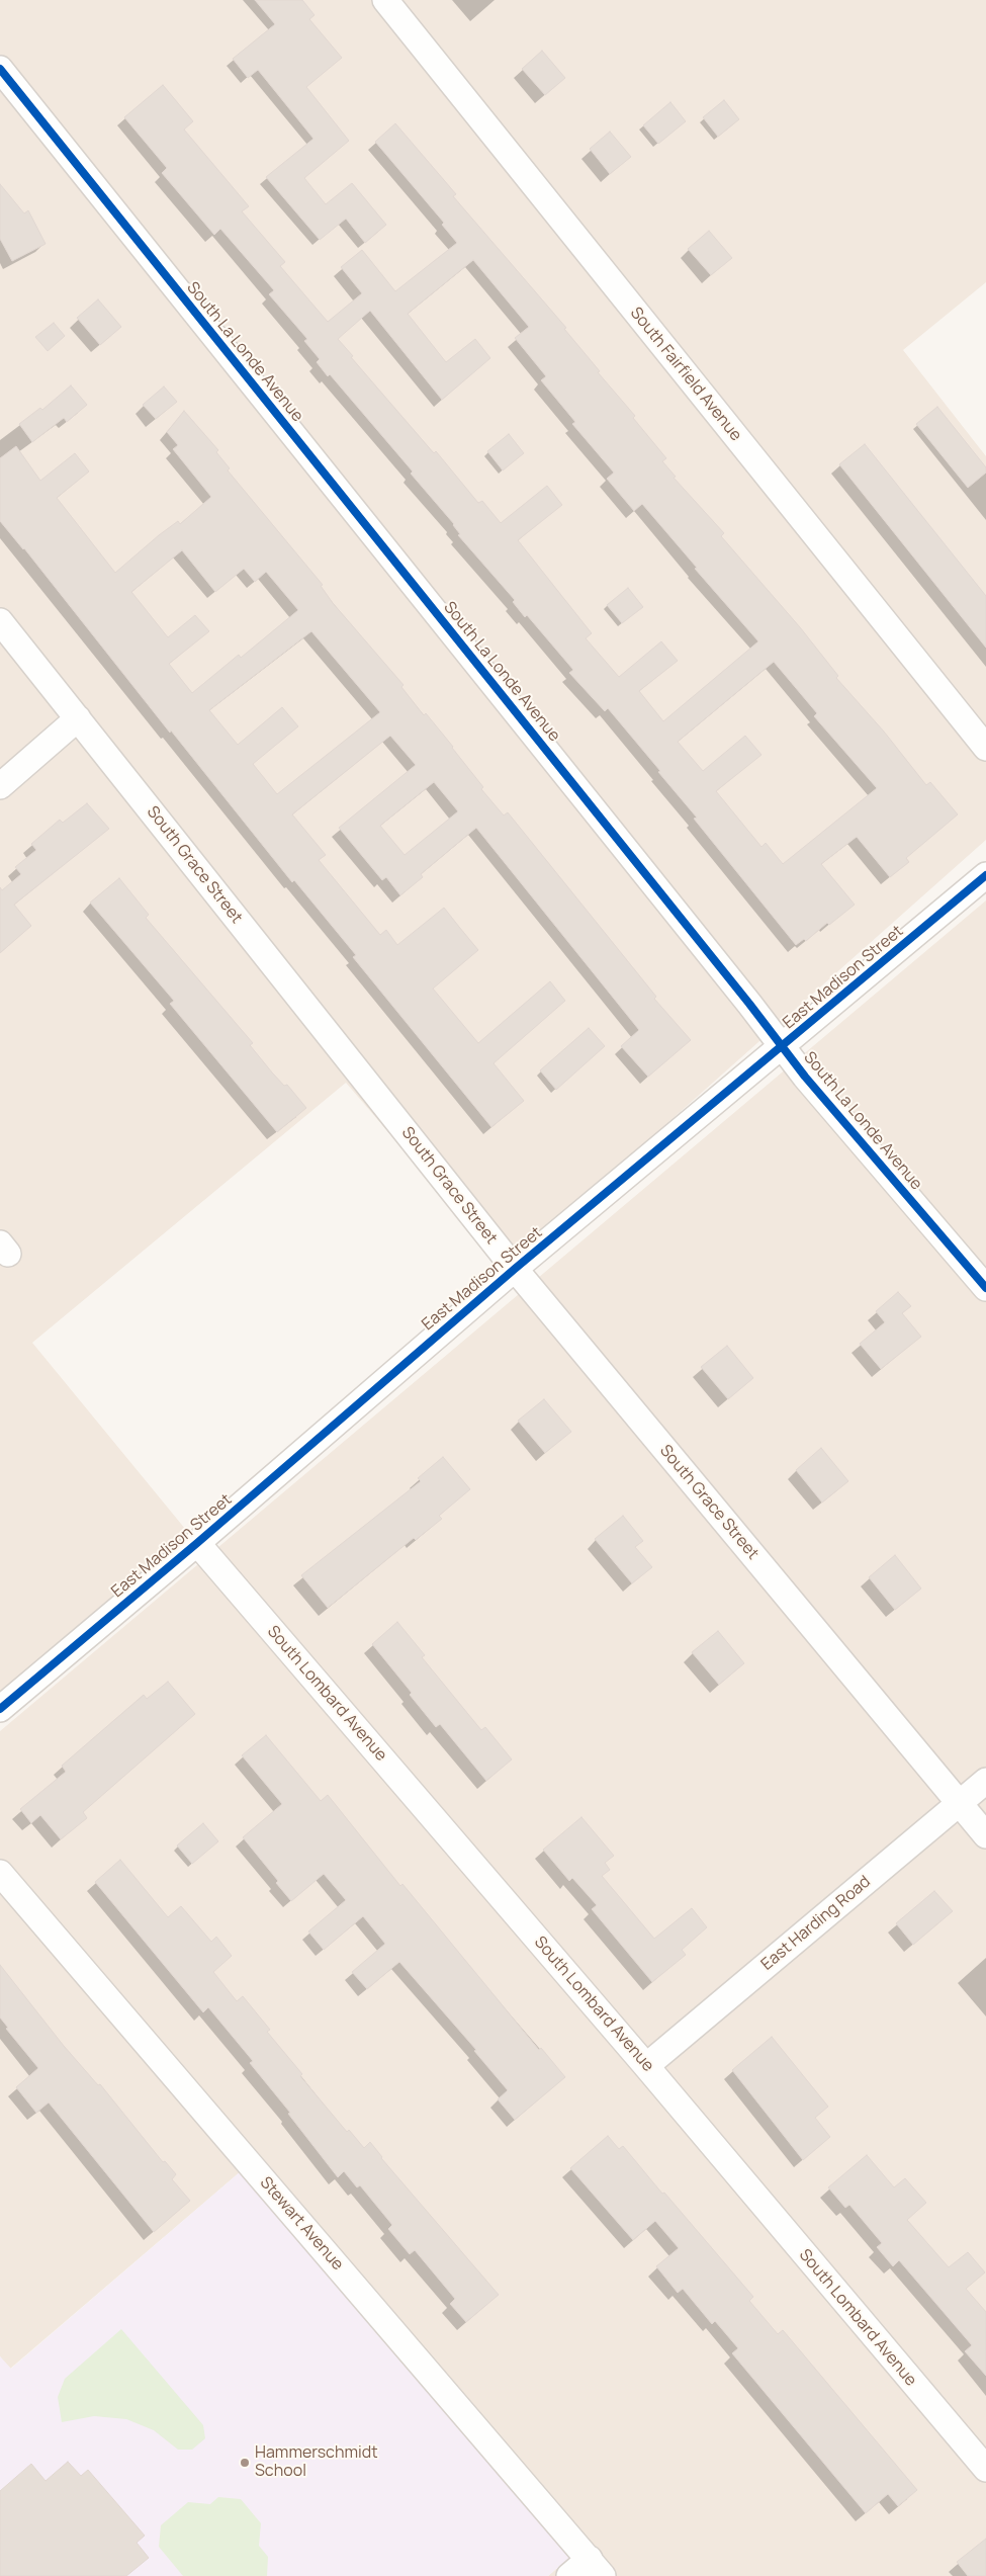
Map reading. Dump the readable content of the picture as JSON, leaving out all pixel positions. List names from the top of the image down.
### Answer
{
  "streets": {
    "street": [
      "South La Londe Avenue",
      "South Fairfield Avenue",
      "South Grace Street",
      "East Madison Street",
      "South Lombard Avenue",
      "East Harding Road",
      "Stewart Avenue"
    ]
  },
  "crossings": [
    ["South La Londe Avenue", "East Madison Street"],
    ["South Grace Street", "East Madison Street"],
    ["South Grace Street", "East Harding Road"],
    ["East Madison Street", "South Lombard Avenue"],
    ["South Lombard Avenue", "East Harding Road"]
  ],
  "places": ["Hammerschmidt School"]
}
